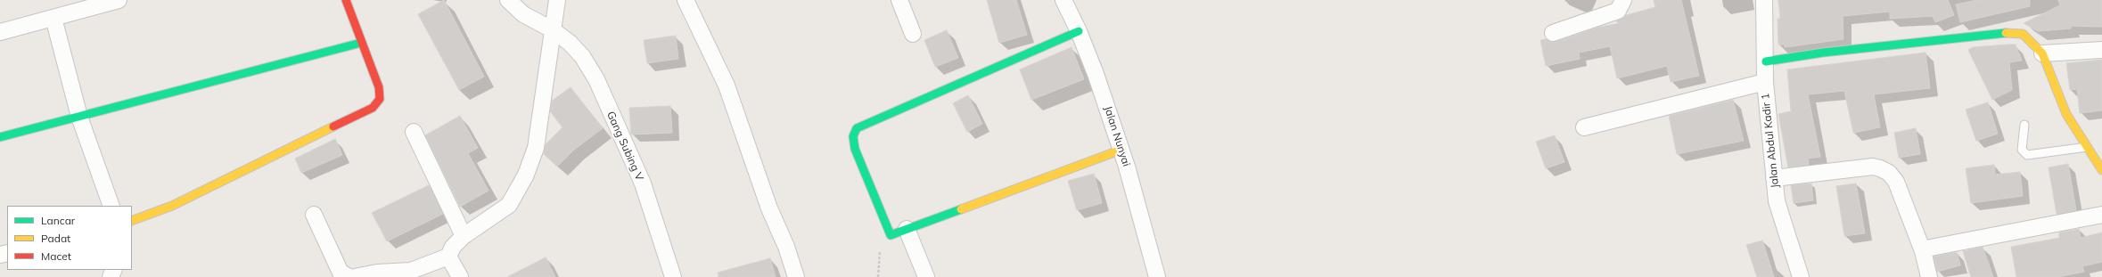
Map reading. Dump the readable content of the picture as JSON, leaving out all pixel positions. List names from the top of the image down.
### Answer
{
  "streets": {
    "street": ["Jalan Nunyai", "Jalan Abdul Kadir 1", "Gang Subing V"]
  },
  "legend": ["Lancar", "Padat", "Macet"]
}
